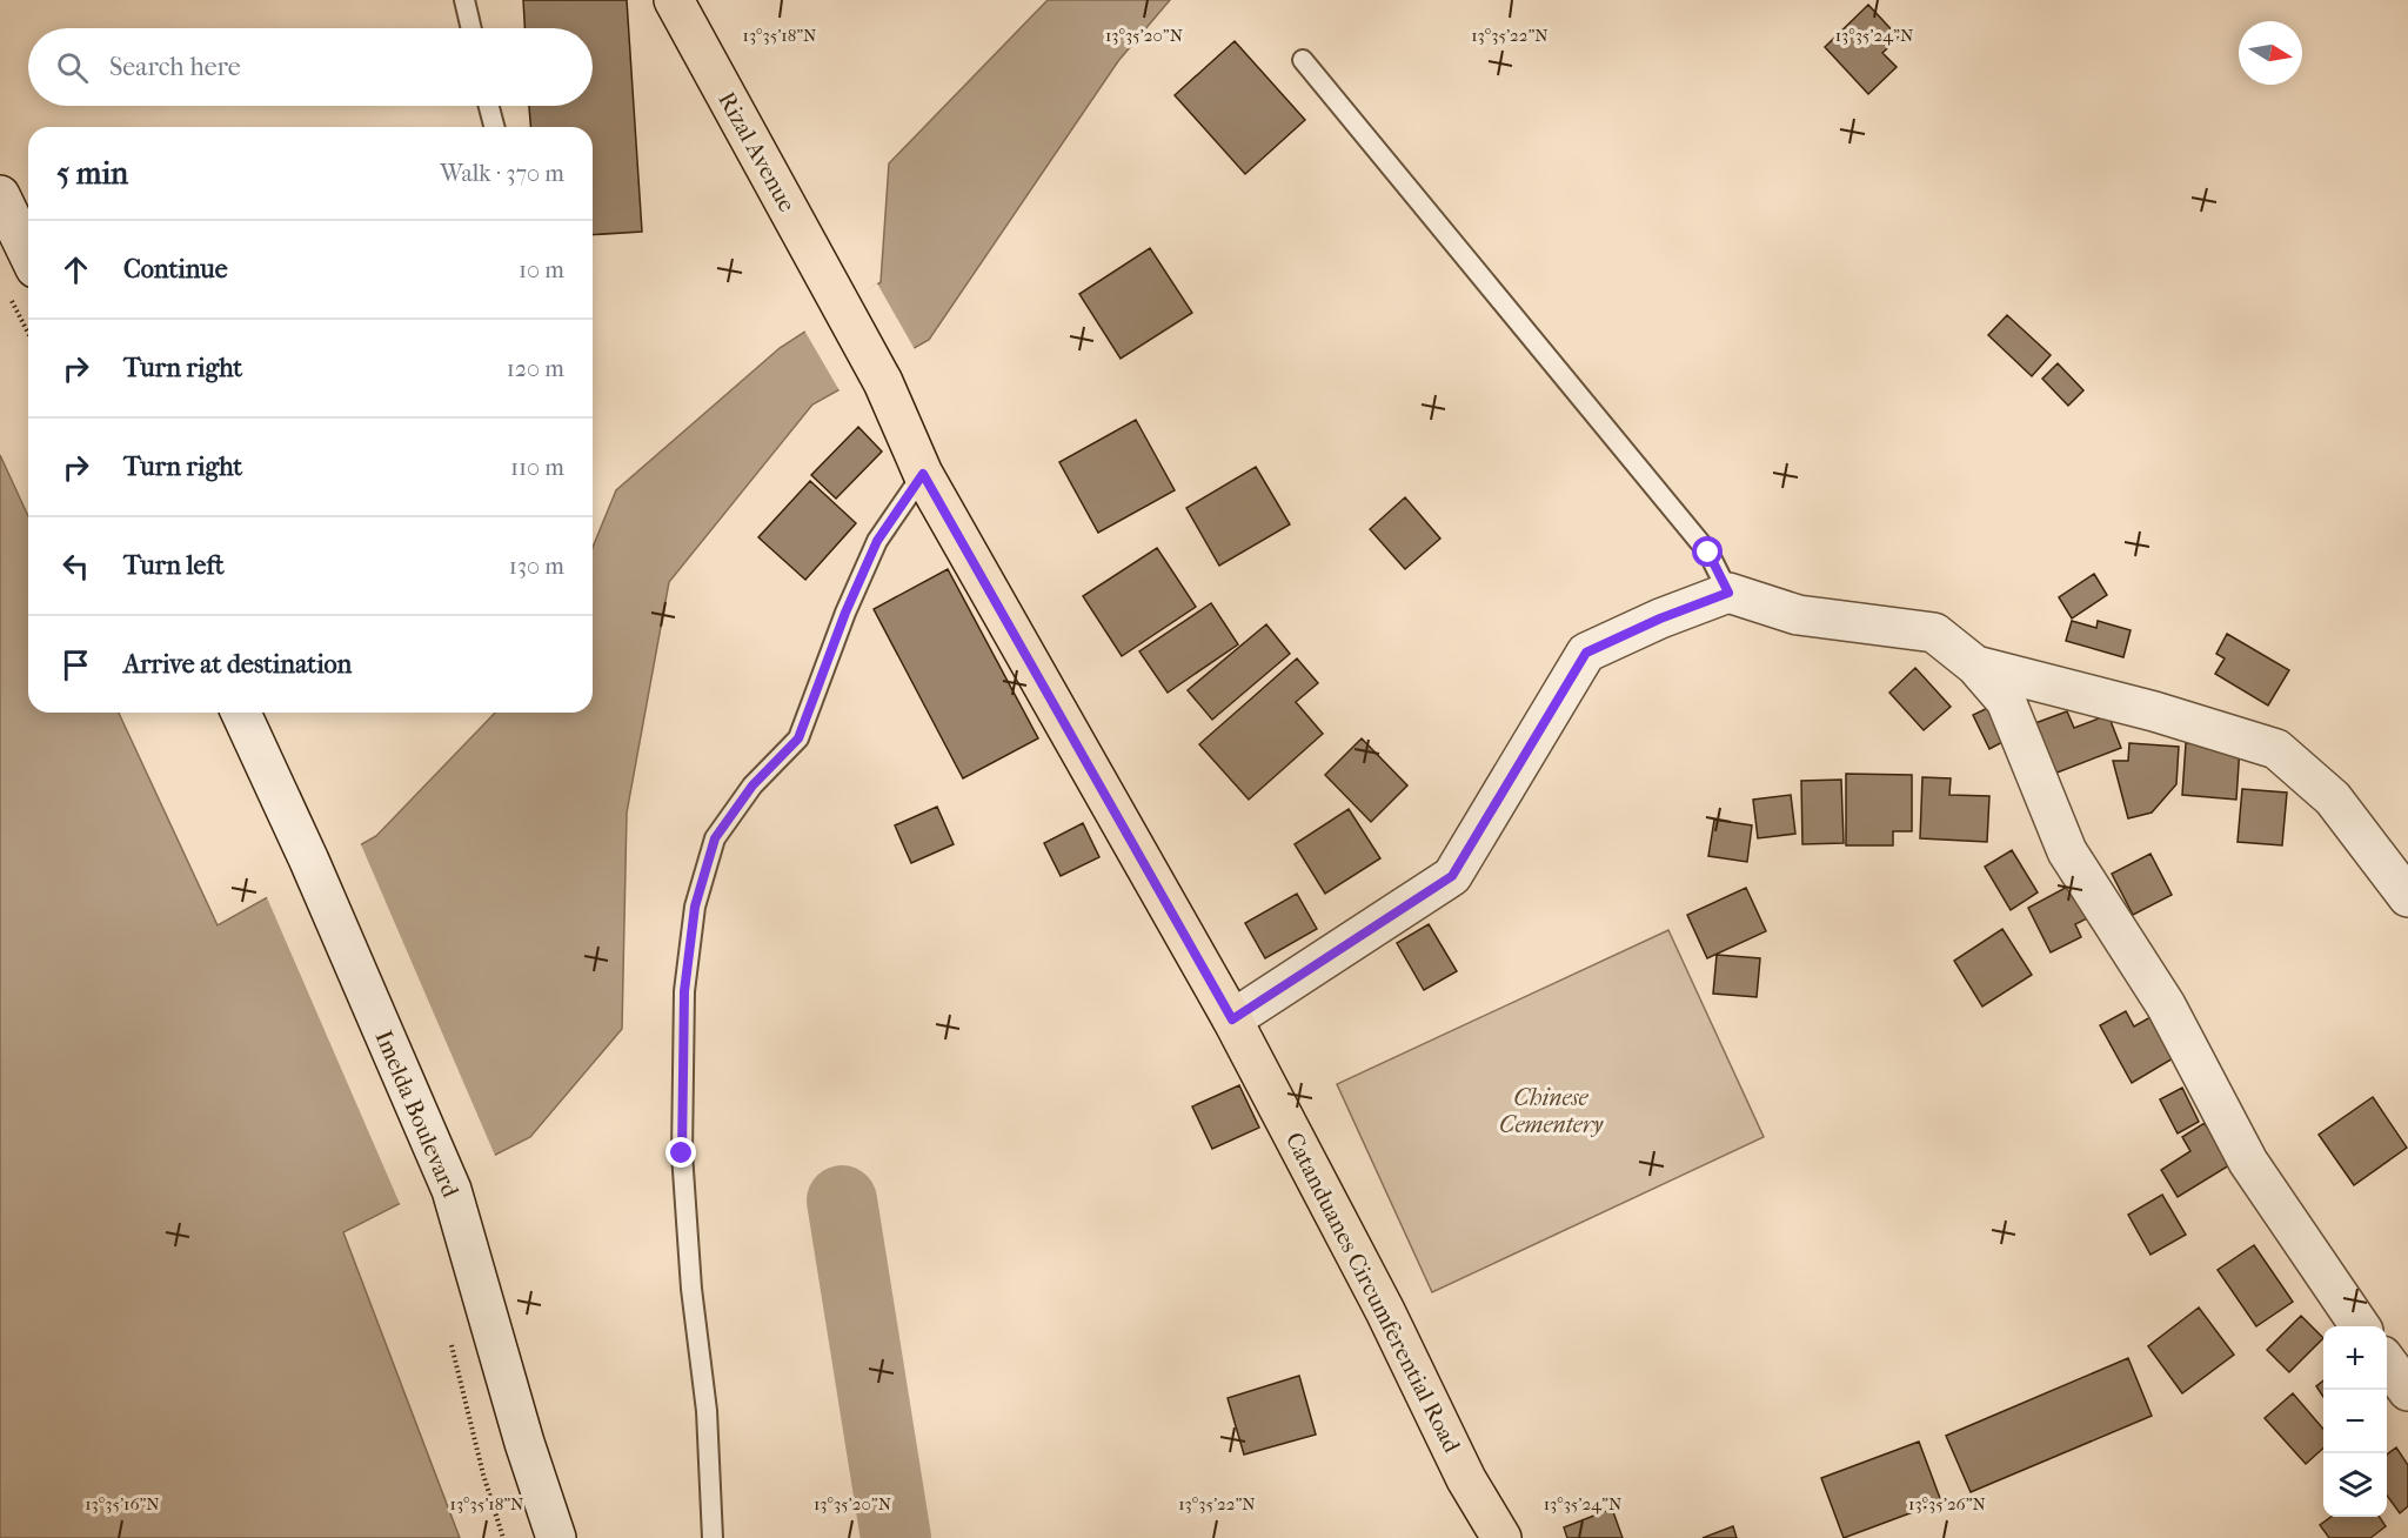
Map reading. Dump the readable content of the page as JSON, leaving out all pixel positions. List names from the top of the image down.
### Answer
{
  "streets": {
    "main road": ["Rizal Avenue", "Catanduanes Circumferential Road"],
    "street": ["Imelda Boulevard"]
  },
  "crossings": [
    ["Rizal Avenue", "Catanduanes Circumferential Road"]
  ],
  "parks": ["Chinese Cementery"],
  "north": "right",
  "page": {
    "search": "Search here",
    "heading": ["5 min", "Walk · 370 m"],
    "list": [
      ["Continue", "10 m"],
      ["Turn right", "120 m"],
      ["Turn right", "110 m"],
      ["Turn left", "130 m"],
      "Arrive at destination"
    ],
    "map_buttons": ["+", "−"]
  },
  "coordinates": [
    "13°35'18\"N",
    "13°35'20\"N",
    "13°35'22\"N",
    "13°35'24\"N",
    "13°35'16\"N",
    "13°35'26\"N"
  ]
}
